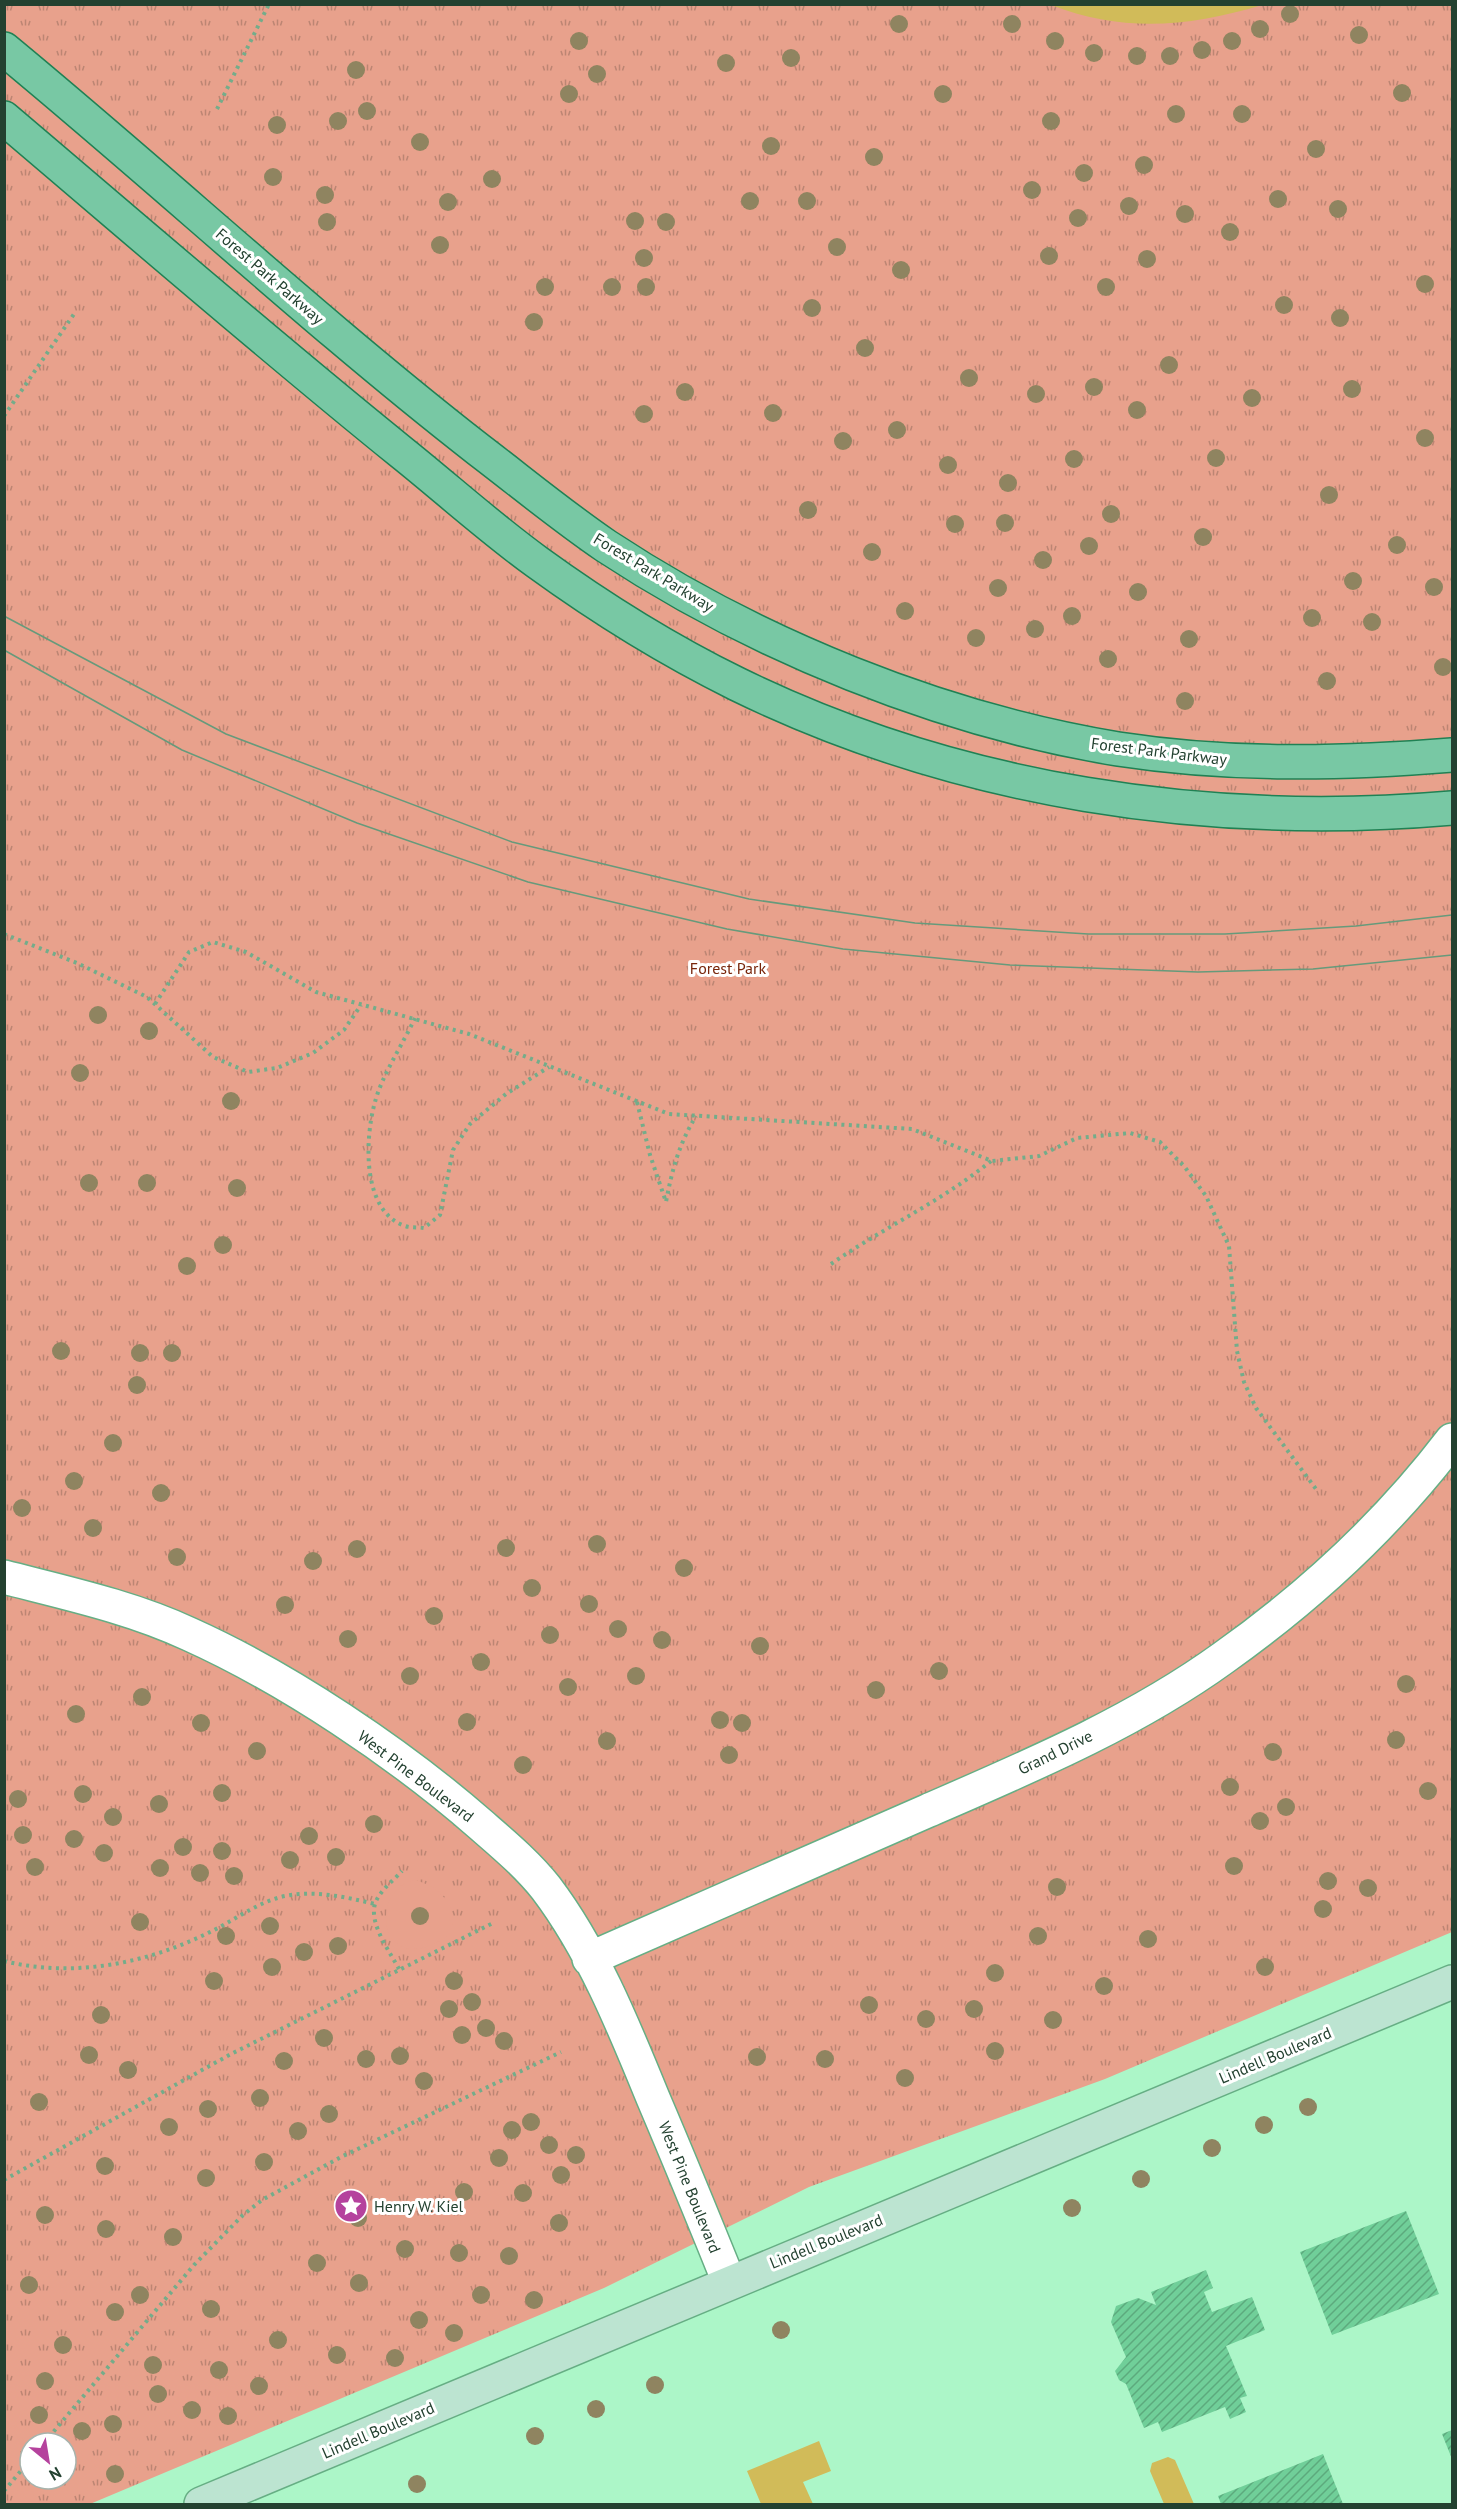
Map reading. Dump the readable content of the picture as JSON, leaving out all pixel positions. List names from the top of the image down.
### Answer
{
  "streets": {
    "main road": ["Forest Park Parkway", "Lindell Boulevard"],
    "street": ["Grand Drive", "West Pine Boulevard"]
  },
  "crossings": [
    ["Grand Drive", "West Pine Boulevard"],
    ["West Pine Boulevard", "Lindell Boulevard"]
  ],
  "parks": ["Forest Park"],
  "places": {
    "place": ["Henry W. Kiel"]
  },
  "north": "bottom right"
}
